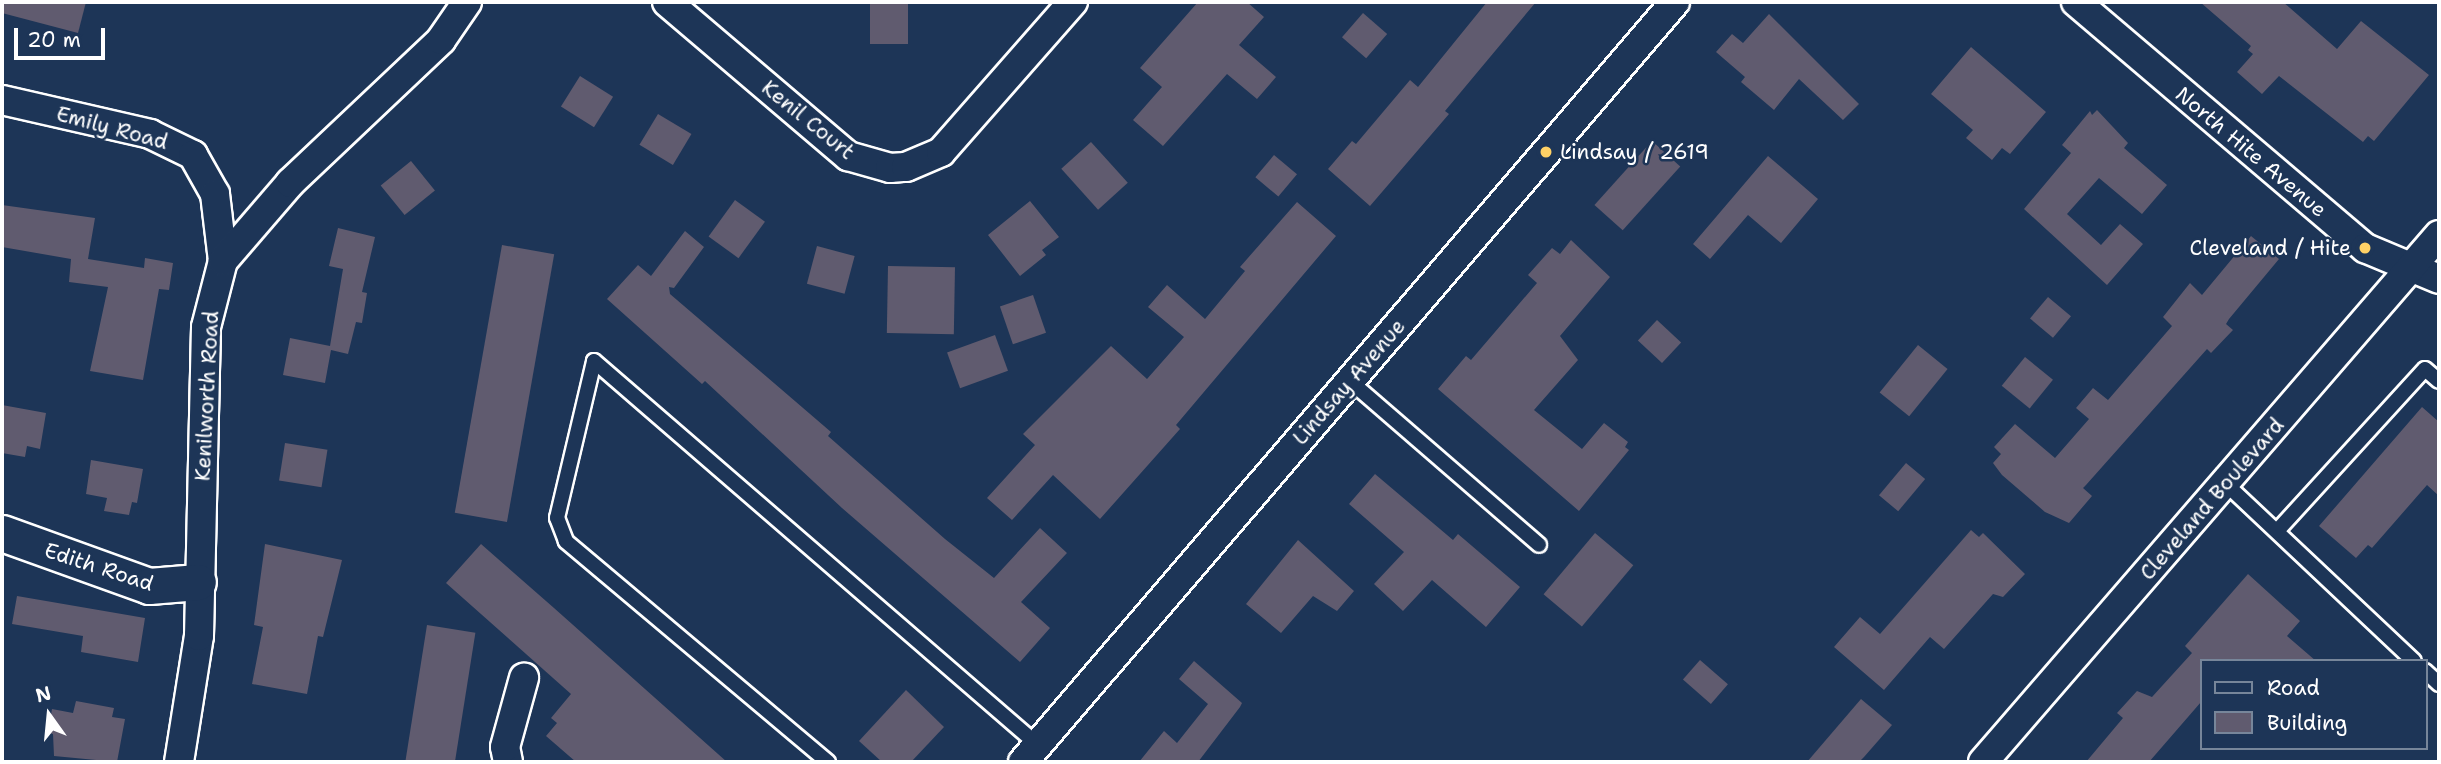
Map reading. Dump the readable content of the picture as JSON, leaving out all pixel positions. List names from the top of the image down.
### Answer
{
  "streets": {
    "street": [
      "Kenil Court",
      "Emily Road",
      "North Hite Avenue",
      "Lindsay Avenue",
      "Kenilworth Road",
      "Cleveland Boulevard",
      "Edith Road"
    ]
  },
  "crossings": [
    ["Emily Road", "Kenilworth Road"],
    ["North Hite Avenue", "Cleveland Boulevard"],
    ["Kenilworth Road", "Edith Road"]
  ],
  "places": ["Lindsay / 2619", "Cleveland / Hite"],
  "legend": ["Road", "Building"],
  "scale_bar": "20 m",
  "north": "top"
}
